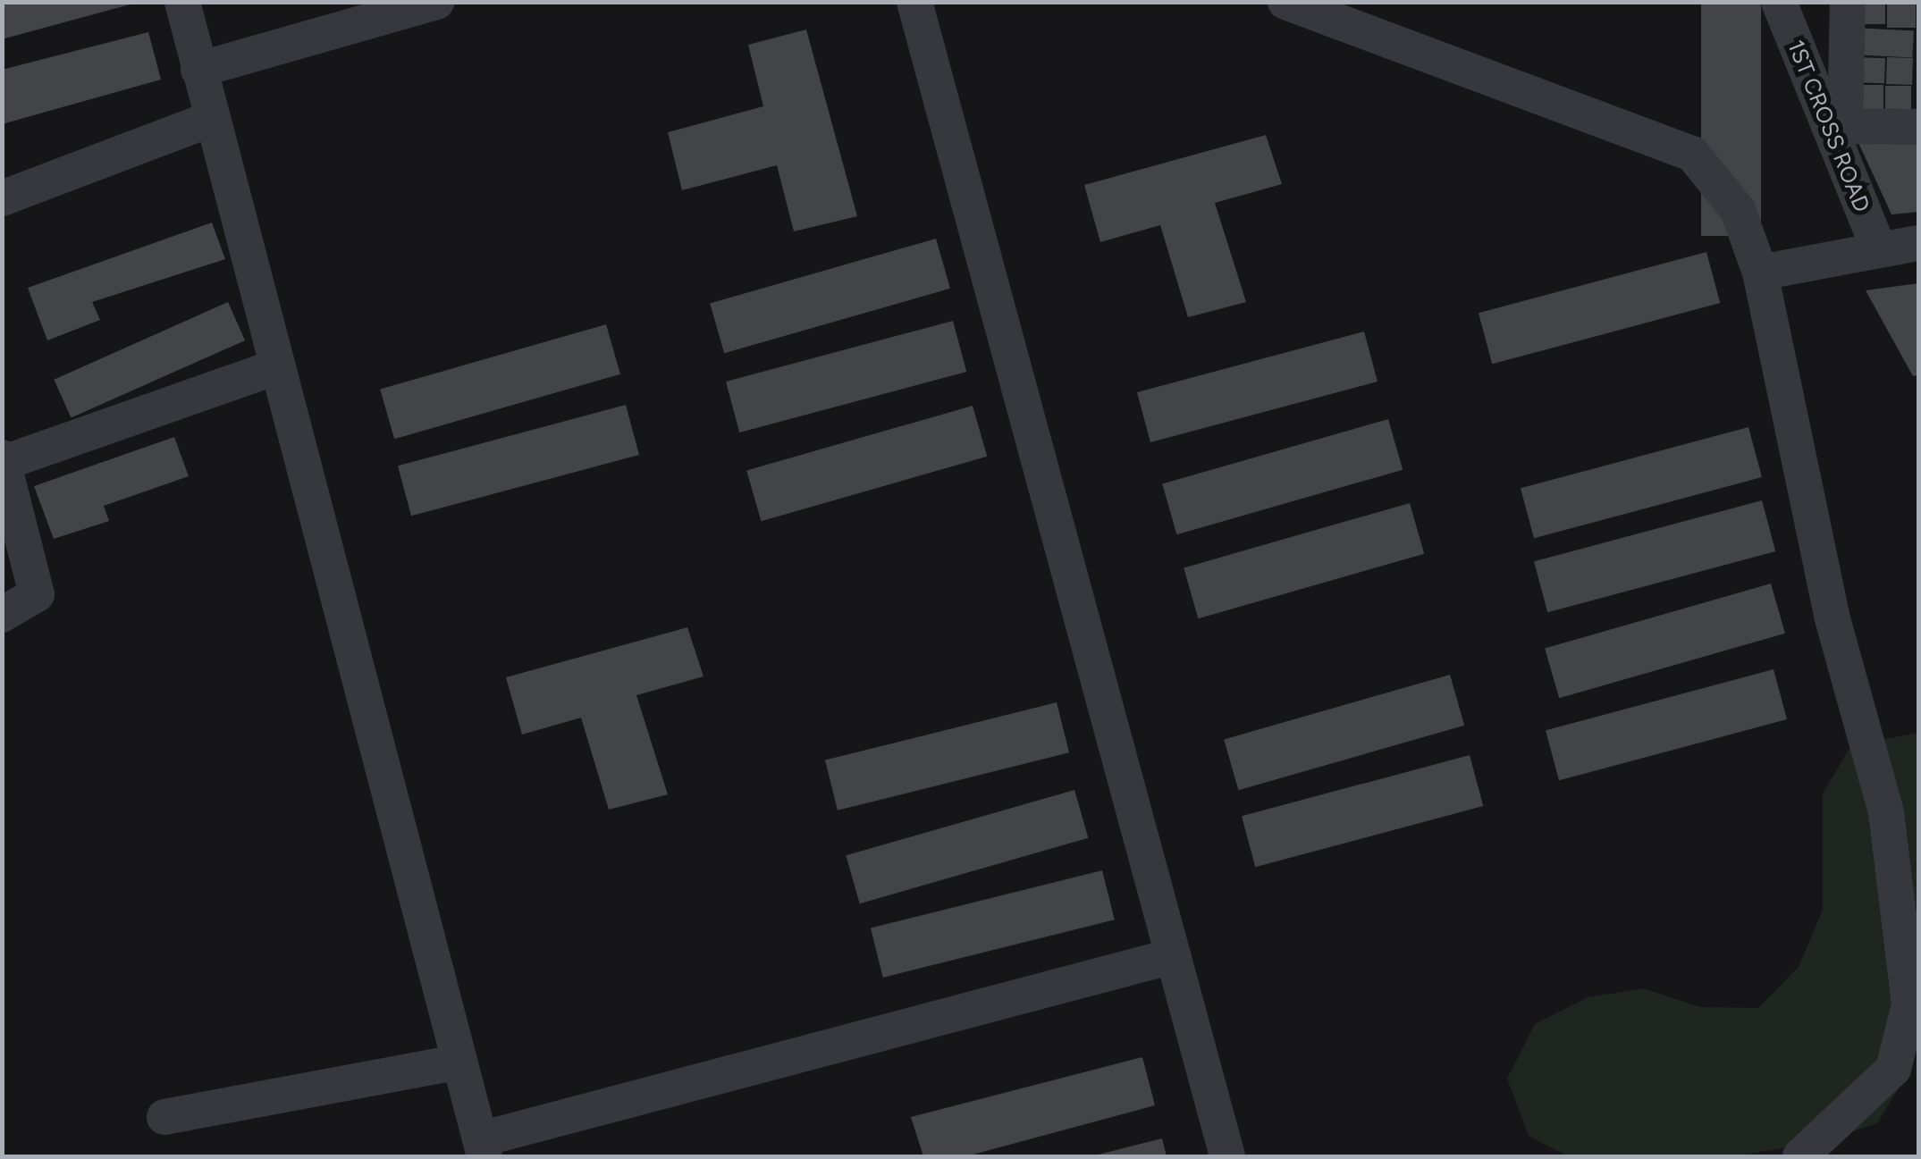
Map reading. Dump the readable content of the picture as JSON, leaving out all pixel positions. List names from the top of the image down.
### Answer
{
  "streets": {
    "street": ["1ST CROSS ROAD"]
  }
}
